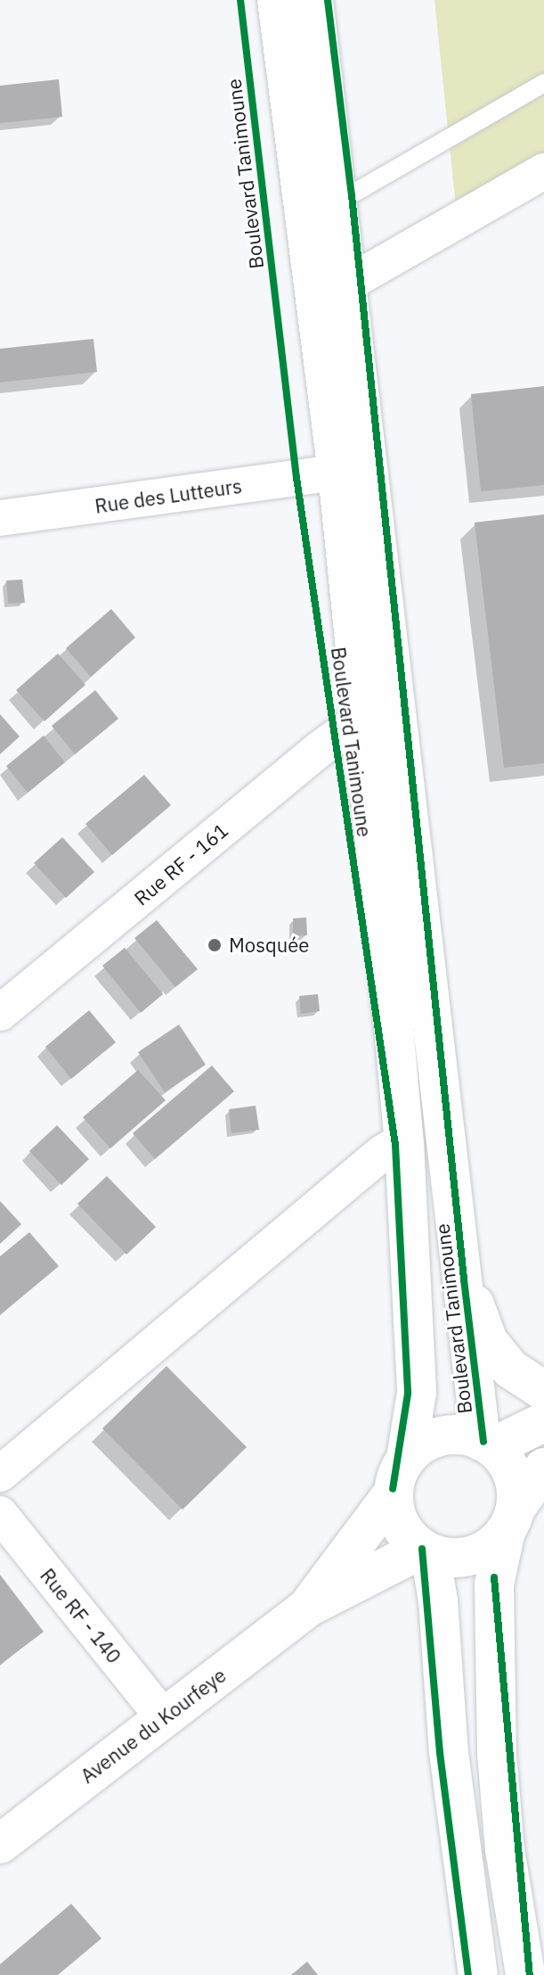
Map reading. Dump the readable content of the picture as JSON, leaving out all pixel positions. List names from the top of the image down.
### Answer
{
  "streets": {
    "main road": ["Boulevard Tanimoune", "Avenue du Kourfeye"],
    "street": ["Rue des Lutteurs", "Rue RF - 161", "Rue RF - 140"]
  },
  "crossings": [
    ["Boulevard Tanimoune", "Rue des Lutteurs"],
    ["Boulevard Tanimoune", "Rue RF - 161"],
    ["Boulevard Tanimoune", "Avenue du Kourfeye"],
    ["Rue RF - 140", "Avenue du Kourfeye"]
  ],
  "places": ["Mosquée"]
}
